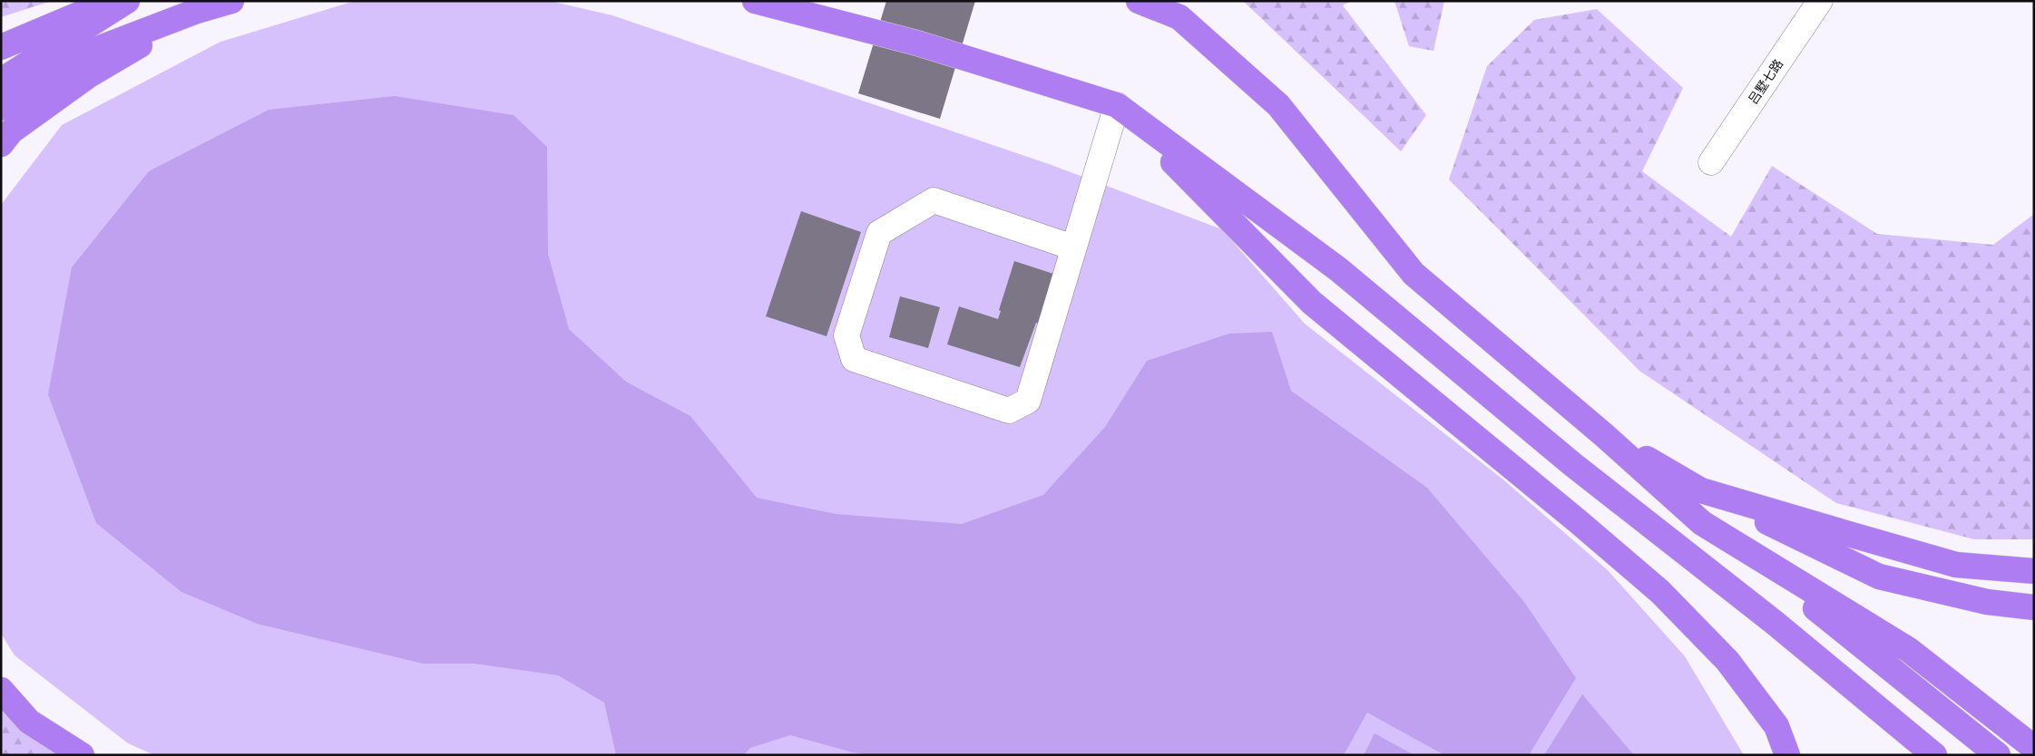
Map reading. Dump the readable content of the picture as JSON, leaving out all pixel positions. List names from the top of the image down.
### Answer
{
  "streets": {
    "street": ["吕墅七路"]
  }
}
